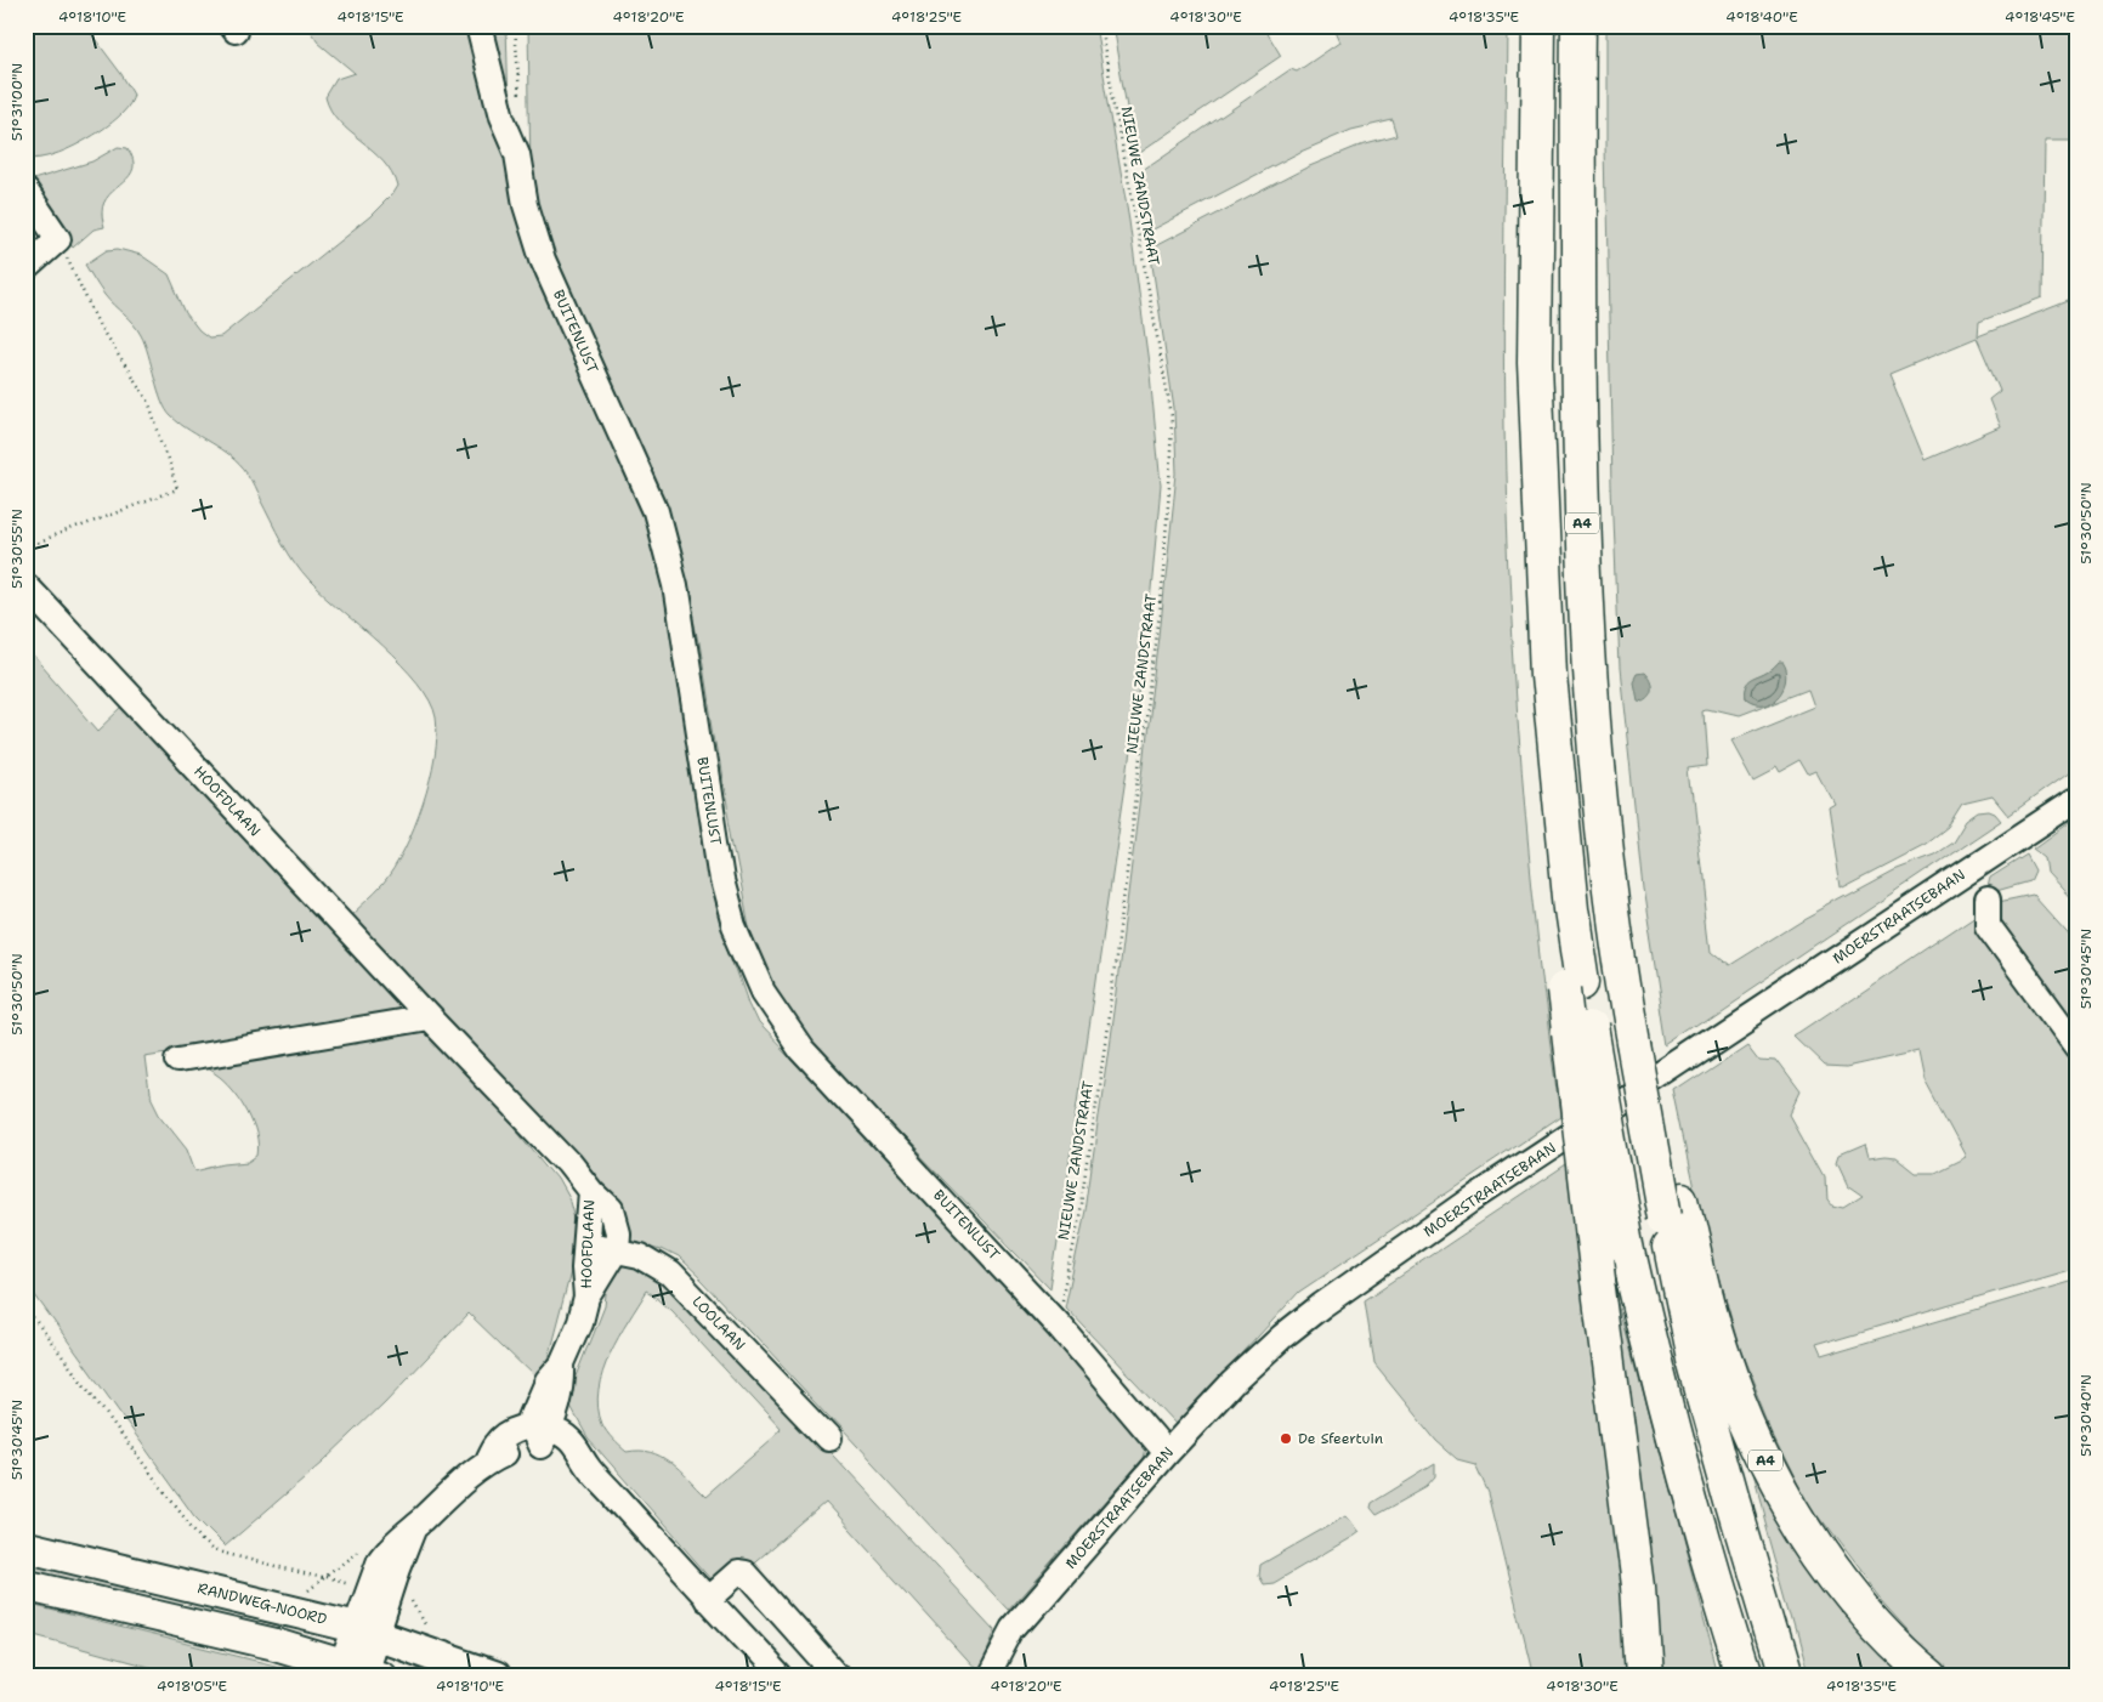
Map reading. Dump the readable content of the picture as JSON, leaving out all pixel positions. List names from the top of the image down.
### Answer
{
  "streets": {
    "highway": ["A4"],
    "main road": ["RANDWEG-NOORD"],
    "street": [
      "BUITENLUST",
      "HOOFDLAAN",
      "MOERSTRAATSEBAAN",
      "LOOLAAN"
    ],
    "path": ["NIEUWE ZANDSTRAAT"]
  },
  "crossings": [
    ["NIEUWE ZANDSTRAAT", "BUITENLUST"],
    ["BUITENLUST", "MOERSTRAATSEBAAN"],
    ["HOOFDLAAN", "LOOLAAN"]
  ],
  "places": ["De Sfeertuin"],
  "coordinates": [
    "4°18'10\"E",
    "4°18'15\"E",
    "4°18'20\"E",
    "4°18'25\"E",
    "4°18'30\"E",
    "4°18'35\"E",
    "4°18'40\"E",
    "4°18'45\"E",
    "51°31'00\"N",
    "51°30'50\"N",
    "51°30'55\"N",
    "51°30'45\"N",
    "51°30'40\"N",
    "4°18'05\"E"
  ]
}
